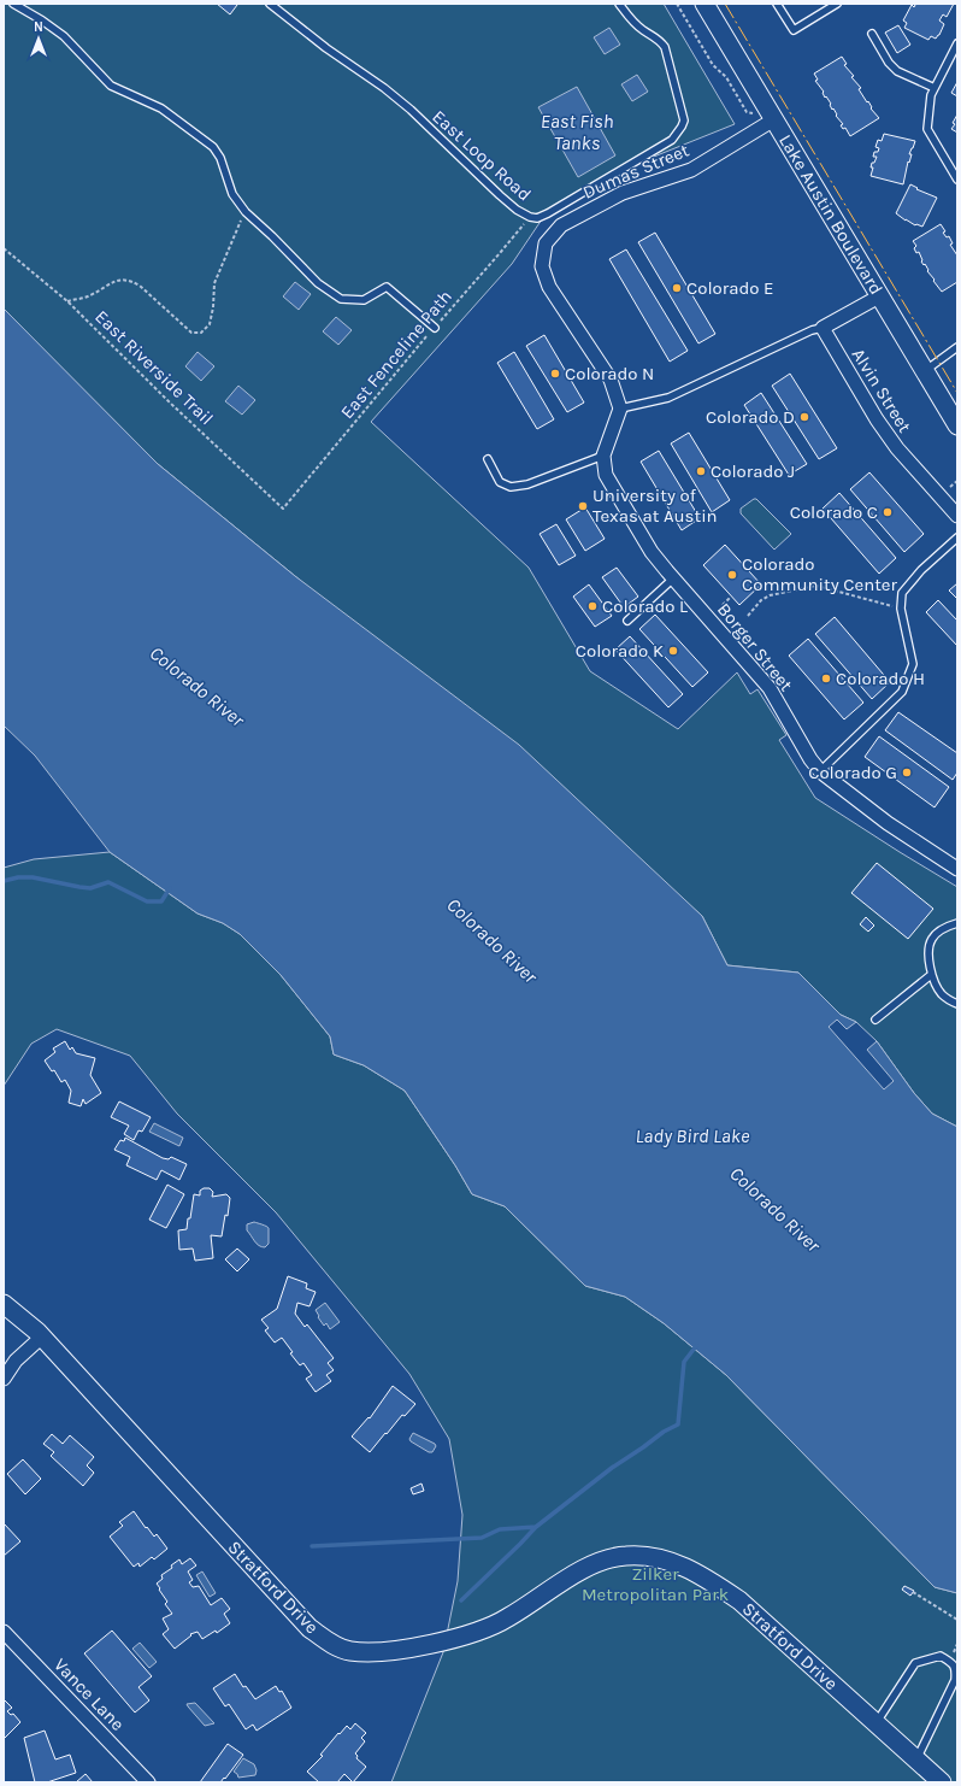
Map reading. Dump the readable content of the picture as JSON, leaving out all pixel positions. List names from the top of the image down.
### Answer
{
  "streets": {
    "street": [
      "Dumas Street",
      "Lake Austin Boulevard",
      "Alvin Street",
      "Borger Street",
      "Stratford Drive",
      "Vance Lane"
    ],
    "lane": ["East Loop Road"],
    "path": ["East Fenceline Path", "East Riverside Trail"]
  },
  "crossings": [
    ["East Loop Road", "East Fenceline Path"],
    ["Dumas Street", "Lake Austin Boulevard"],
    ["East Fenceline Path", "East Riverside Trail"]
  ],
  "water": ["East Fish Tanks", "Colorado River", "Lady Bird Lake"],
  "parks": ["Zilker Metropolitan Park"],
  "places": [
    "Colorado E",
    "Colorado N",
    "Colorado D",
    "Colorado J",
    "University of Texas at Austin",
    "Colorado C",
    "Colorado Community Center",
    "Colorado L",
    "Colorado K",
    "Colorado H",
    "Colorado G"
  ],
  "north": "top"
}
